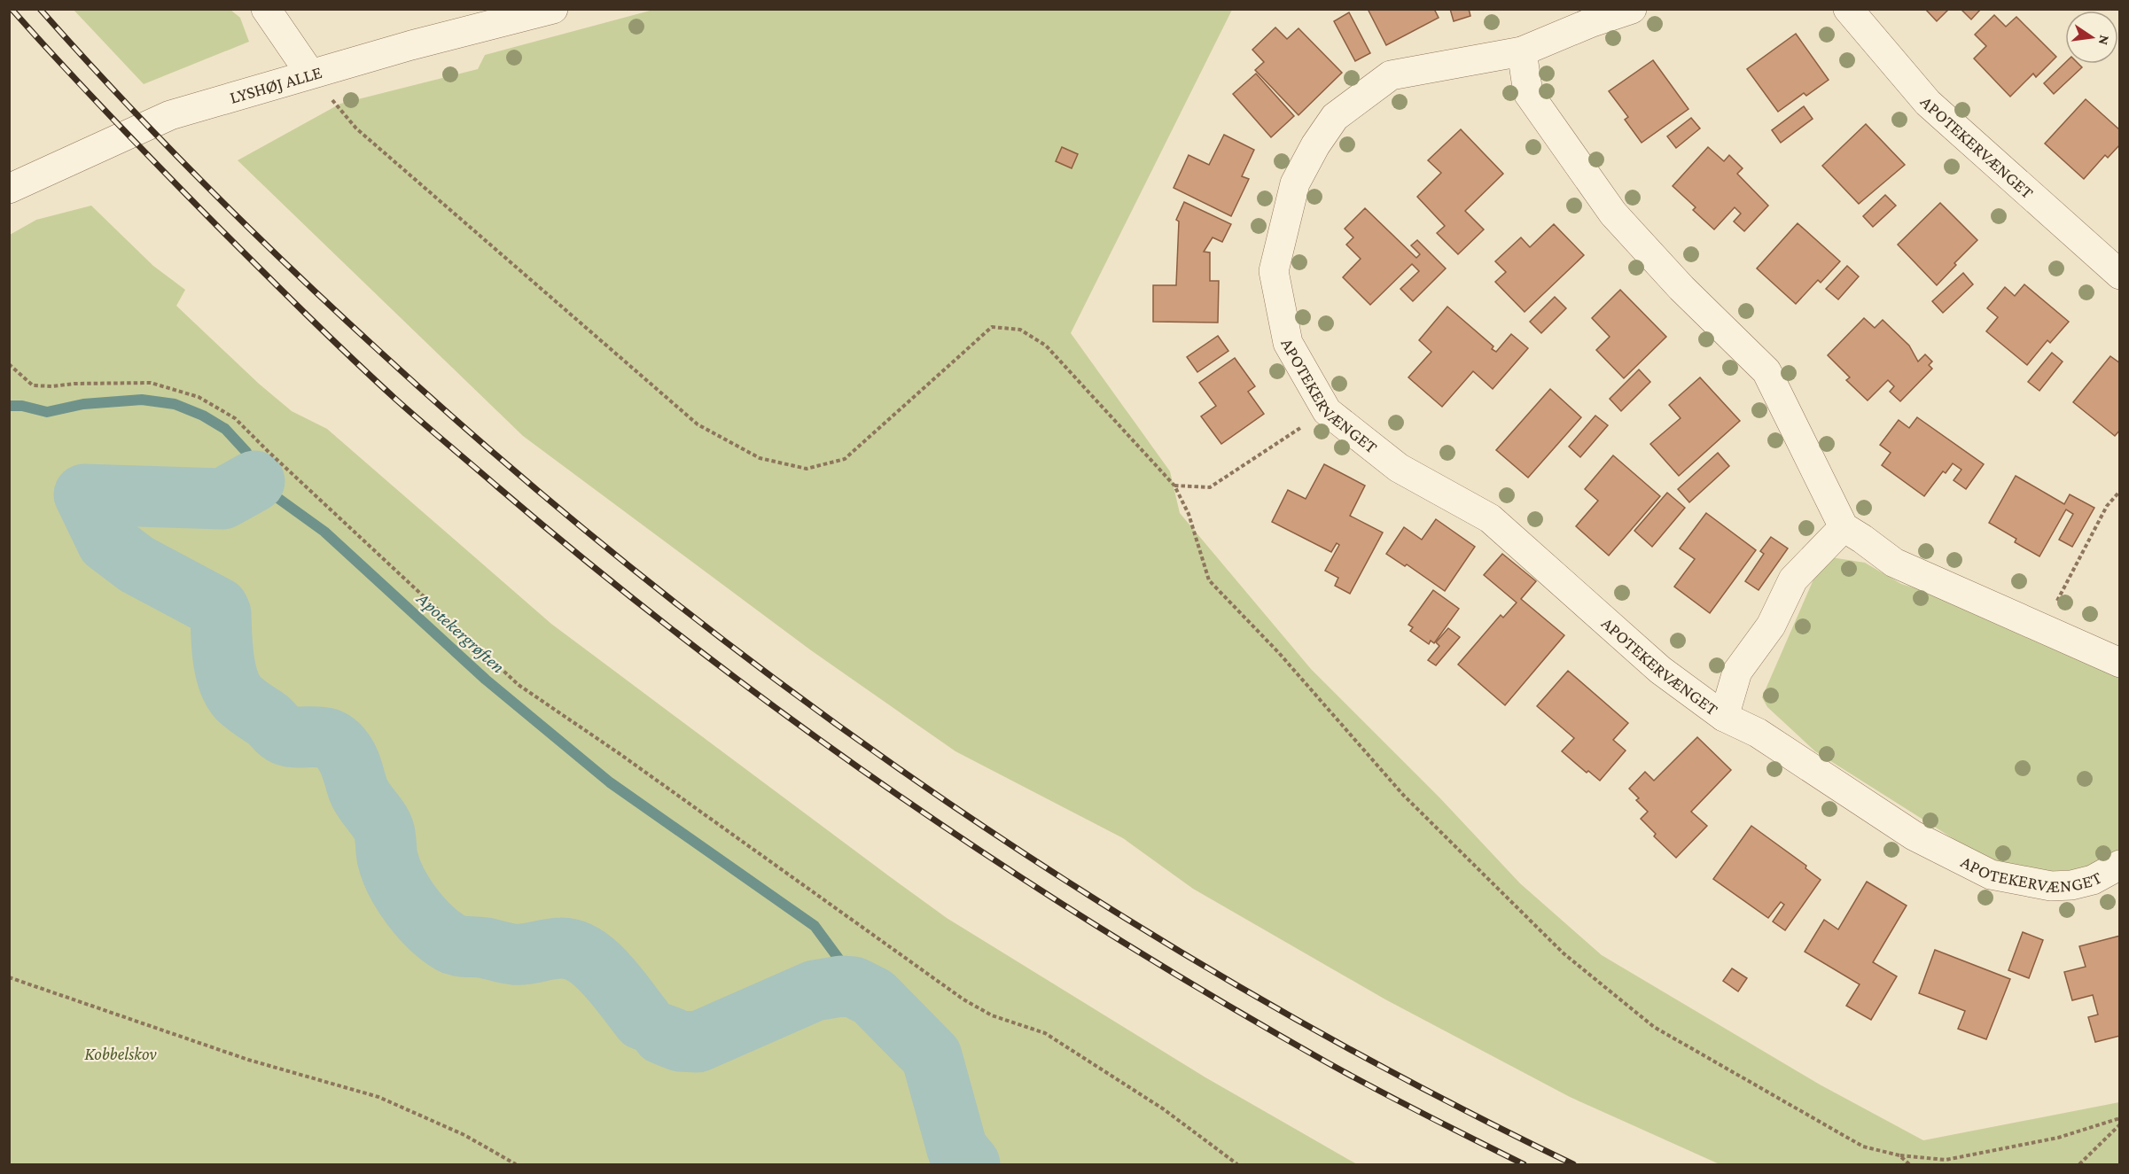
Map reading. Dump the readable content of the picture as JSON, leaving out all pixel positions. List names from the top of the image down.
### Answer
{
  "streets": {
    "street": ["LYSHØJ ALLE", "APOTEKERVÆNGET"]
  },
  "water": ["Apotekergrøften"],
  "parks": ["Kobbelskov"],
  "north": "right"
}
